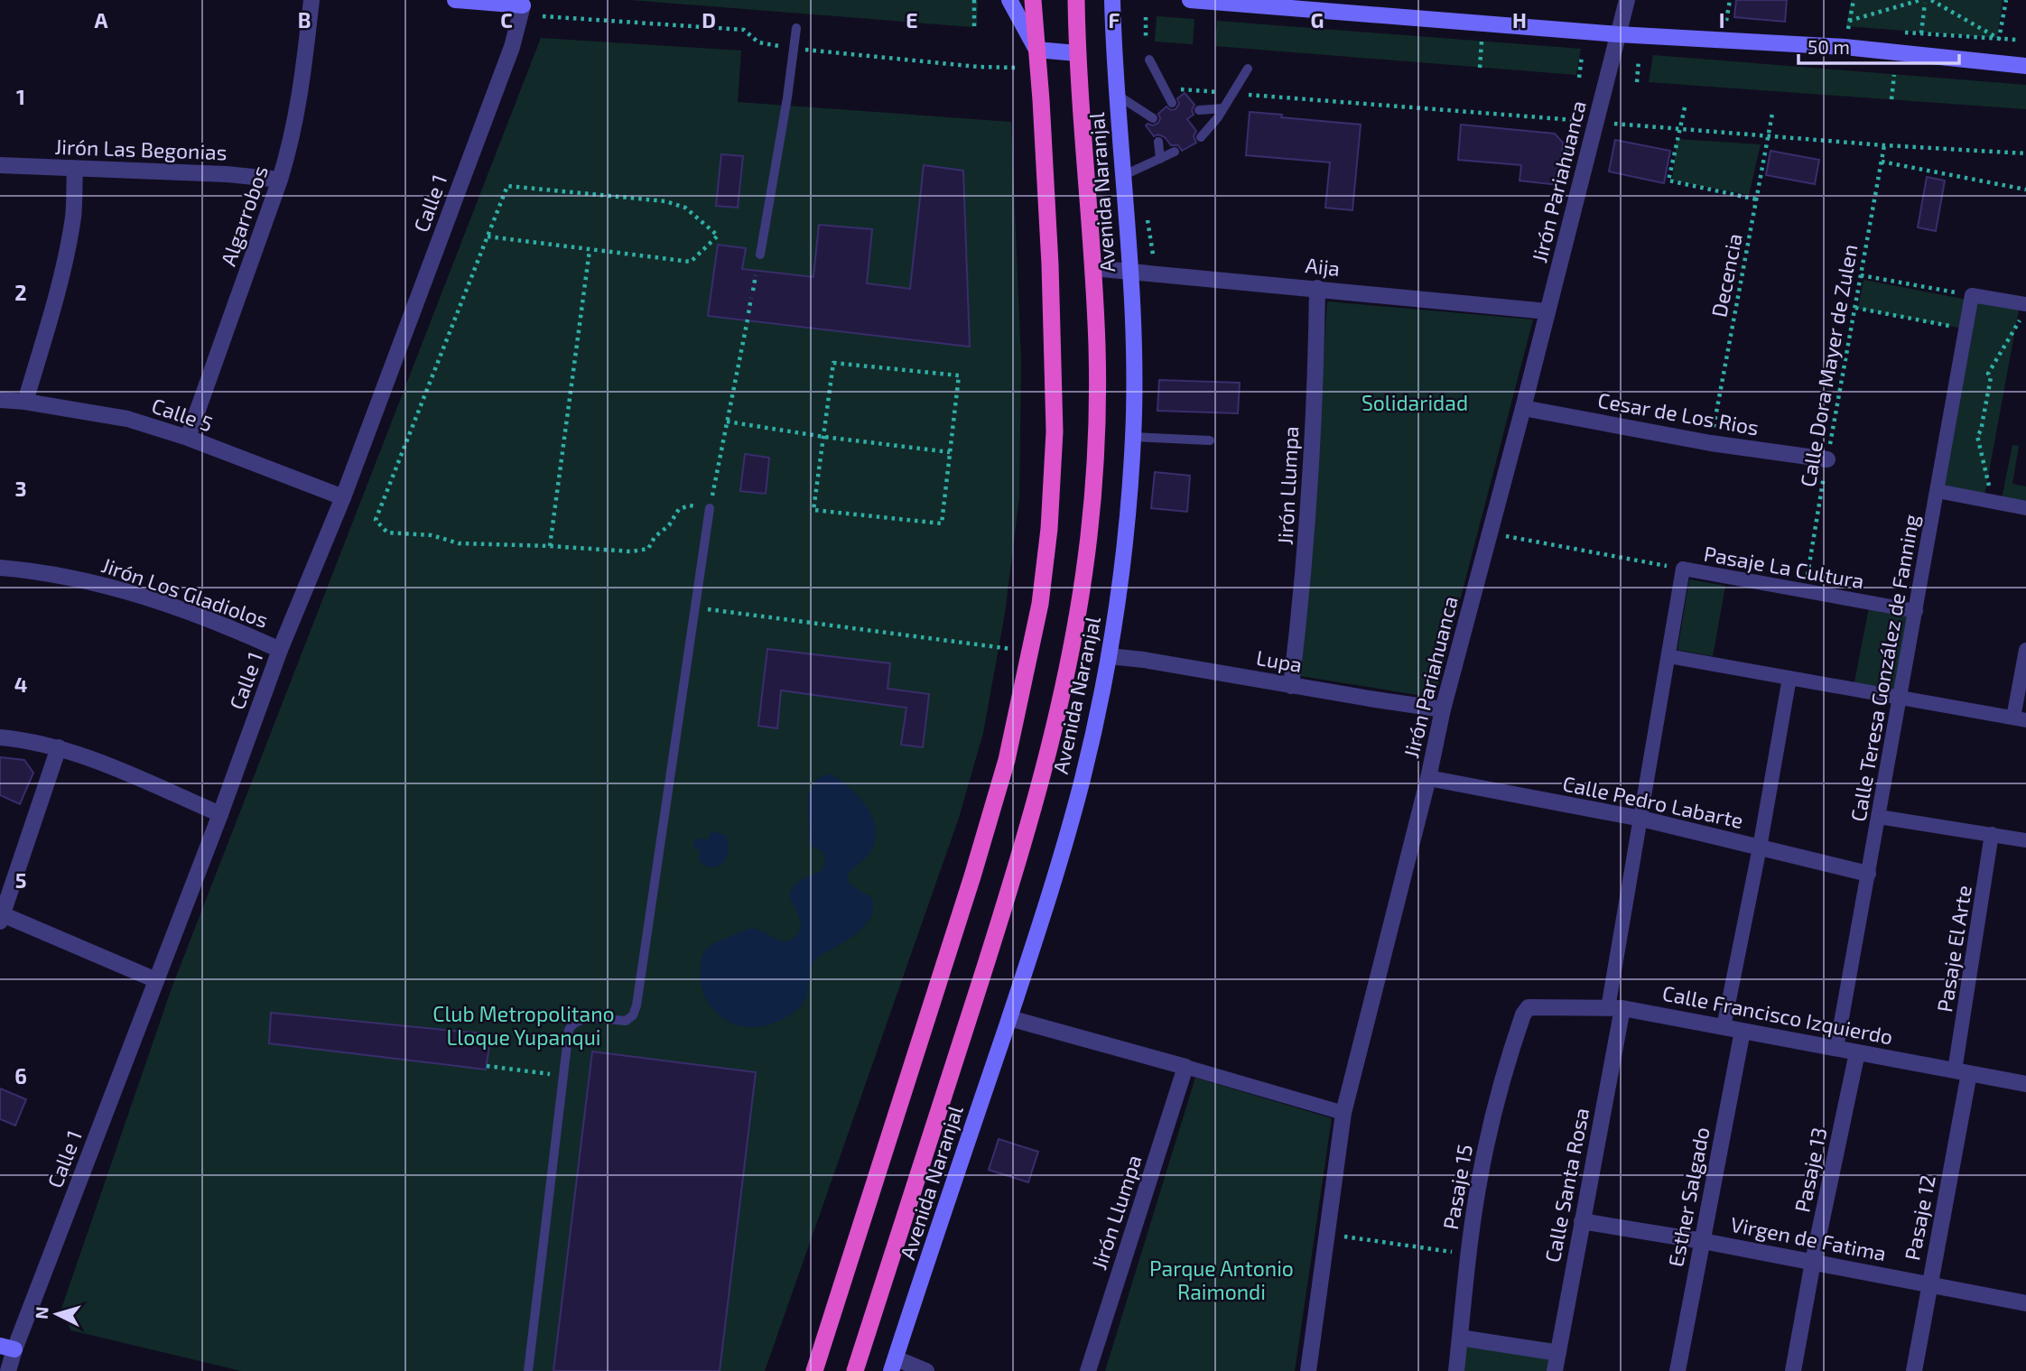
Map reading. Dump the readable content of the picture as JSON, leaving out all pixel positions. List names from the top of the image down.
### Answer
{
  "streets": {
    "highway": ["Avenida Naranjal"],
    "street": [
      "Jirón Las Begonias",
      "Jirón Pariahuanca",
      "Calle 1",
      "Algarrobos",
      "Aija",
      "Cesar de Los Rios",
      "Calle 5",
      "Jirón Llumpa",
      "Pasaje La Cultura",
      "Jirón Los Gladiolos",
      "Lupa",
      "Calle Teresa González de Fanning",
      "Calle Pedro Labarte",
      "Pasaje El Arte",
      "Calle Francisco Izquierdo",
      "Pasaje 13",
      "Calle Santa Rosa",
      "Pasaje 15",
      "Esther Salgado",
      "Pasaje 12",
      "Virgen de Fatima"
    ],
    "path": ["Decencia", "Calle Dora Mayer de Zulen"]
  },
  "crossings": [
    ["Jirón Las Begonias", "Algarrobos"],
    ["Jirón Pariahuanca", "Aija"],
    ["Jirón Pariahuanca", "Cesar de Los Rios"],
    ["Jirón Pariahuanca", "Lupa"],
    ["Jirón Pariahuanca", "Calle Pedro Labarte"],
    ["Avenida Naranjal", "Aija"],
    ["Avenida Naranjal", "Lupa"],
    ["Calle 1", "Calle 5"],
    ["Calle 1", "Jirón Los Gladiolos"],
    ["Algarrobos", "Calle 5"],
    ["Aija", "Jirón Llumpa"],
    ["Decencia", "Cesar de Los Rios"],
    ["Calle Dora Mayer de Zulen", "Cesar de Los Rios"],
    ["Calle Dora Mayer de Zulen", "Pasaje La Cultura"],
    ["Jirón Llumpa", "Lupa"],
    ["Pasaje La Cultura", "Calle Teresa González de Fanning"],
    ["Calle Teresa González de Fanning", "Calle Pedro Labarte"],
    ["Calle Teresa González de Fanning", "Calle Francisco Izquierdo"],
    ["Pasaje El Arte", "Calle Francisco Izquierdo"],
    ["Pasaje El Arte", "Pasaje 12"],
    ["Calle Francisco Izquierdo", "Pasaje 13"],
    ["Calle Francisco Izquierdo", "Calle Santa Rosa"],
    ["Calle Francisco Izquierdo", "Pasaje 15"],
    ["Calle Francisco Izquierdo", "Esther Salgado"],
    ["Calle Francisco Izquierdo", "Pasaje 12"],
    ["Pasaje 13", "Virgen de Fatima"],
    ["Calle Santa Rosa", "Virgen de Fatima"],
    ["Esther Salgado", "Virgen de Fatima"],
    ["Pasaje 12", "Virgen de Fatima"]
  ],
  "parks": ["Solidaridad", "Club Metropolitano Lloque Yupanqui", "Parque Antonio Raimondi"],
  "scale_bar": "50 m",
  "north": "left",
  "grid": {
    "columns": [
      "A",
      "B",
      "C",
      "D",
      "E",
      "F",
      "G",
      "H",
      "I"
    ],
    "rows": [
      "1",
      "2",
      "3",
      "4",
      "5",
      "6"
    ]
  }
}
